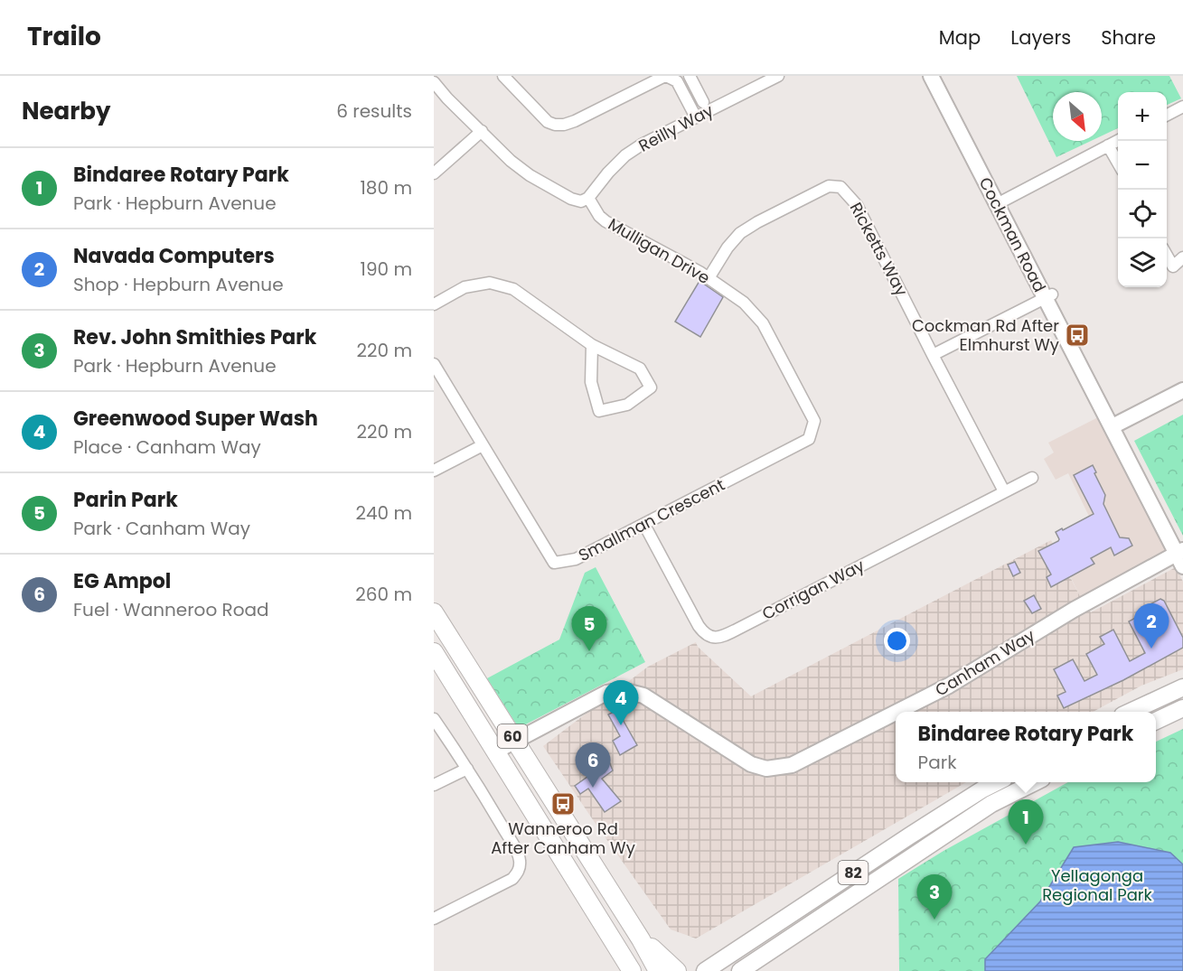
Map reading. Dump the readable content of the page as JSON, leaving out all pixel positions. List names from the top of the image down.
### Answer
{
  "streets": {
    "highway": ["60"],
    "main road": ["Cockman Road", "Canham Way", "82"],
    "street": [
      "Reilly Way",
      "Ricketts Way",
      "Mulligan Drive",
      "Smallman Crescent",
      "Corrigan Way"
    ]
  },
  "crossings": [
    ["Reilly Way", "Mulligan Drive"],
    ["Cockman Road", "Canham Way"],
    ["Ricketts Way", "Mulligan Drive"],
    ["Ricketts Way", "Corrigan Way"],
    ["Mulligan Drive", "Smallman Crescent"],
    ["Smallman Crescent", "Corrigan Way"],
    ["Canham Way", "60"]
  ],
  "parks": ["Yellagonga Regional Park"],
  "places": {
    "bus stop": ["Cockman Rd After Elmhurst Wy", "Wanneroo Rd After Canham Wy"]
  },
  "north": "bottom right",
  "page": {
    "header": "Trailo",
    "nav": ["Map", "Layers", "Share"],
    "heading": ["Nearby", "6 results"],
    "map_buttons": ["+", "−"],
    "list": [
      {
        "mark": "1",
        "name": "Bindaree Rotary Park",
        "note": "Park · Hepburn Avenue",
        "value": "180 m"
      },
      {
        "mark": "2",
        "name": "Navada Computers",
        "note": "Shop · Hepburn Avenue",
        "value": "190 m"
      },
      {
        "mark": "3",
        "name": "Rev. John Smithies Park",
        "note": "Park · Hepburn Avenue",
        "value": "220 m"
      },
      {
        "mark": "4",
        "name": "Greenwood Super Wash",
        "note": "Place · Canham Way",
        "value": "220 m"
      },
      {
        "mark": "5",
        "name": "Parin Park",
        "note": "Park · Canham Way",
        "value": "240 m"
      },
      {
        "mark": "6",
        "name": "EG Ampol",
        "note": "Fuel · Wanneroo Road",
        "value": "260 m"
      }
    ],
    "pins": [
      "2",
      "5",
      "4",
      "6",
      "1",
      "3"
    ],
    "popup": ["Bindaree Rotary Park", "Park"]
  }
}
